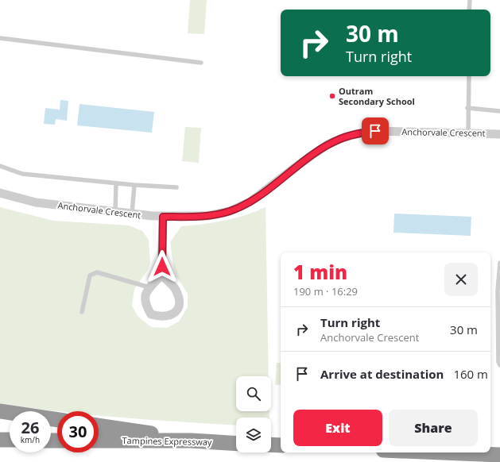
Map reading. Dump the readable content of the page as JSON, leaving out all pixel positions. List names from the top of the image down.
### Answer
{
  "streets": {
    "highway": ["Tampines Expressway"],
    "street": ["Anchorvale Crescent"]
  },
  "places": ["Outram Secondary School"],
  "page": {
    "turn": ["30 m", "Turn right"],
    "heading": ["1 min", "190 m · 16:29"],
    "list": [
      {
        "name": "Turn right",
        "note": "Anchorvale Crescent",
        "value": "30 m"
      },
      {
        "name": "Arrive at destination",
        "value": "160 m"
      }
    ],
    "buttons": ["Exit", "Share"],
    "speed": "26 km/h",
    "limit": "30"
  }
}
